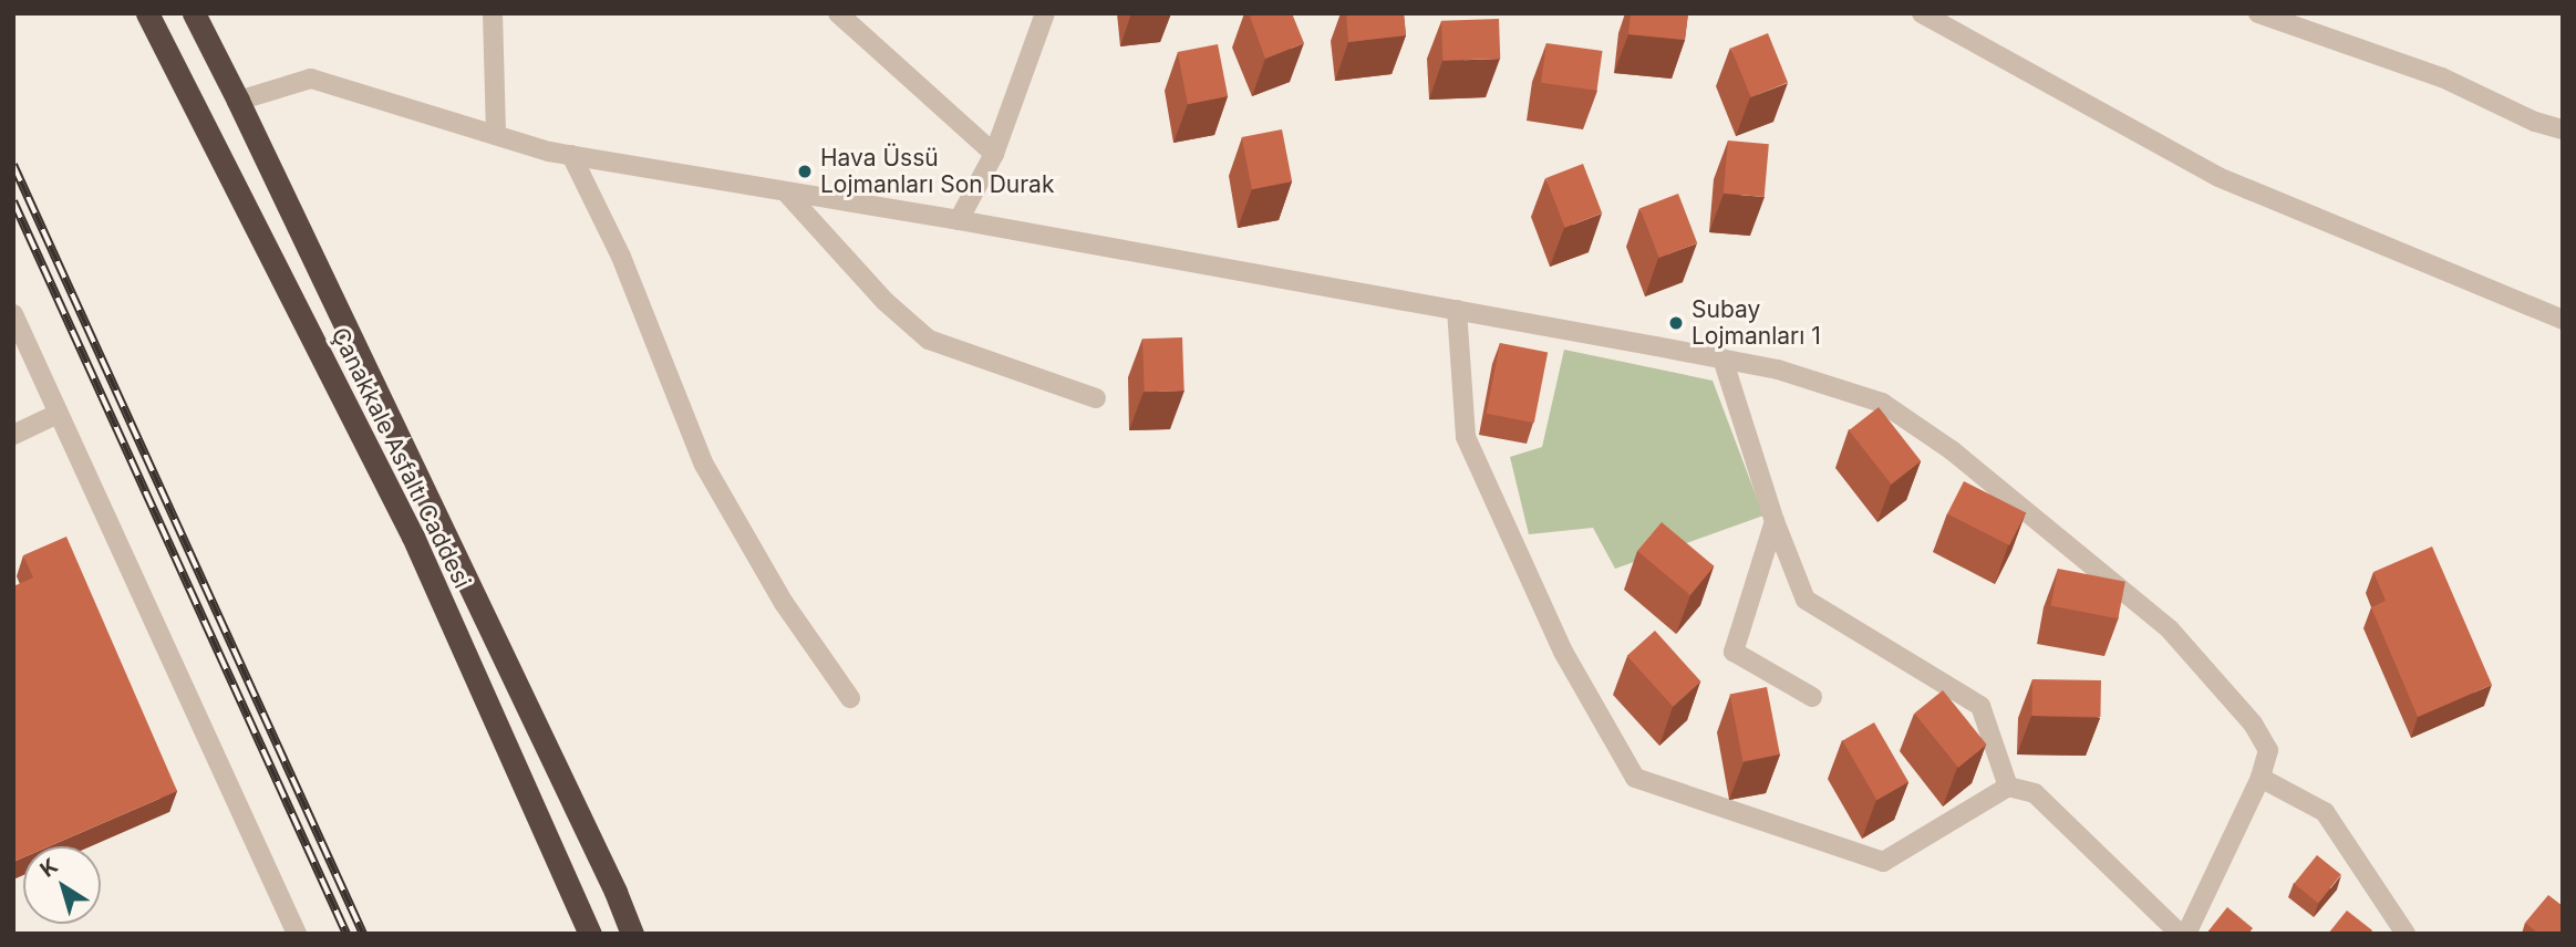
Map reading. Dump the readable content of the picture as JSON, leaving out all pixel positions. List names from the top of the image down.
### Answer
{
  "streets": {
    "highway": ["Çanakkale Asfaltı Caddesi"]
  },
  "places": ["Hava Üssü Lojmanları Son Durak", "Subay Lojmanları 1"],
  "north": "top left"
}
